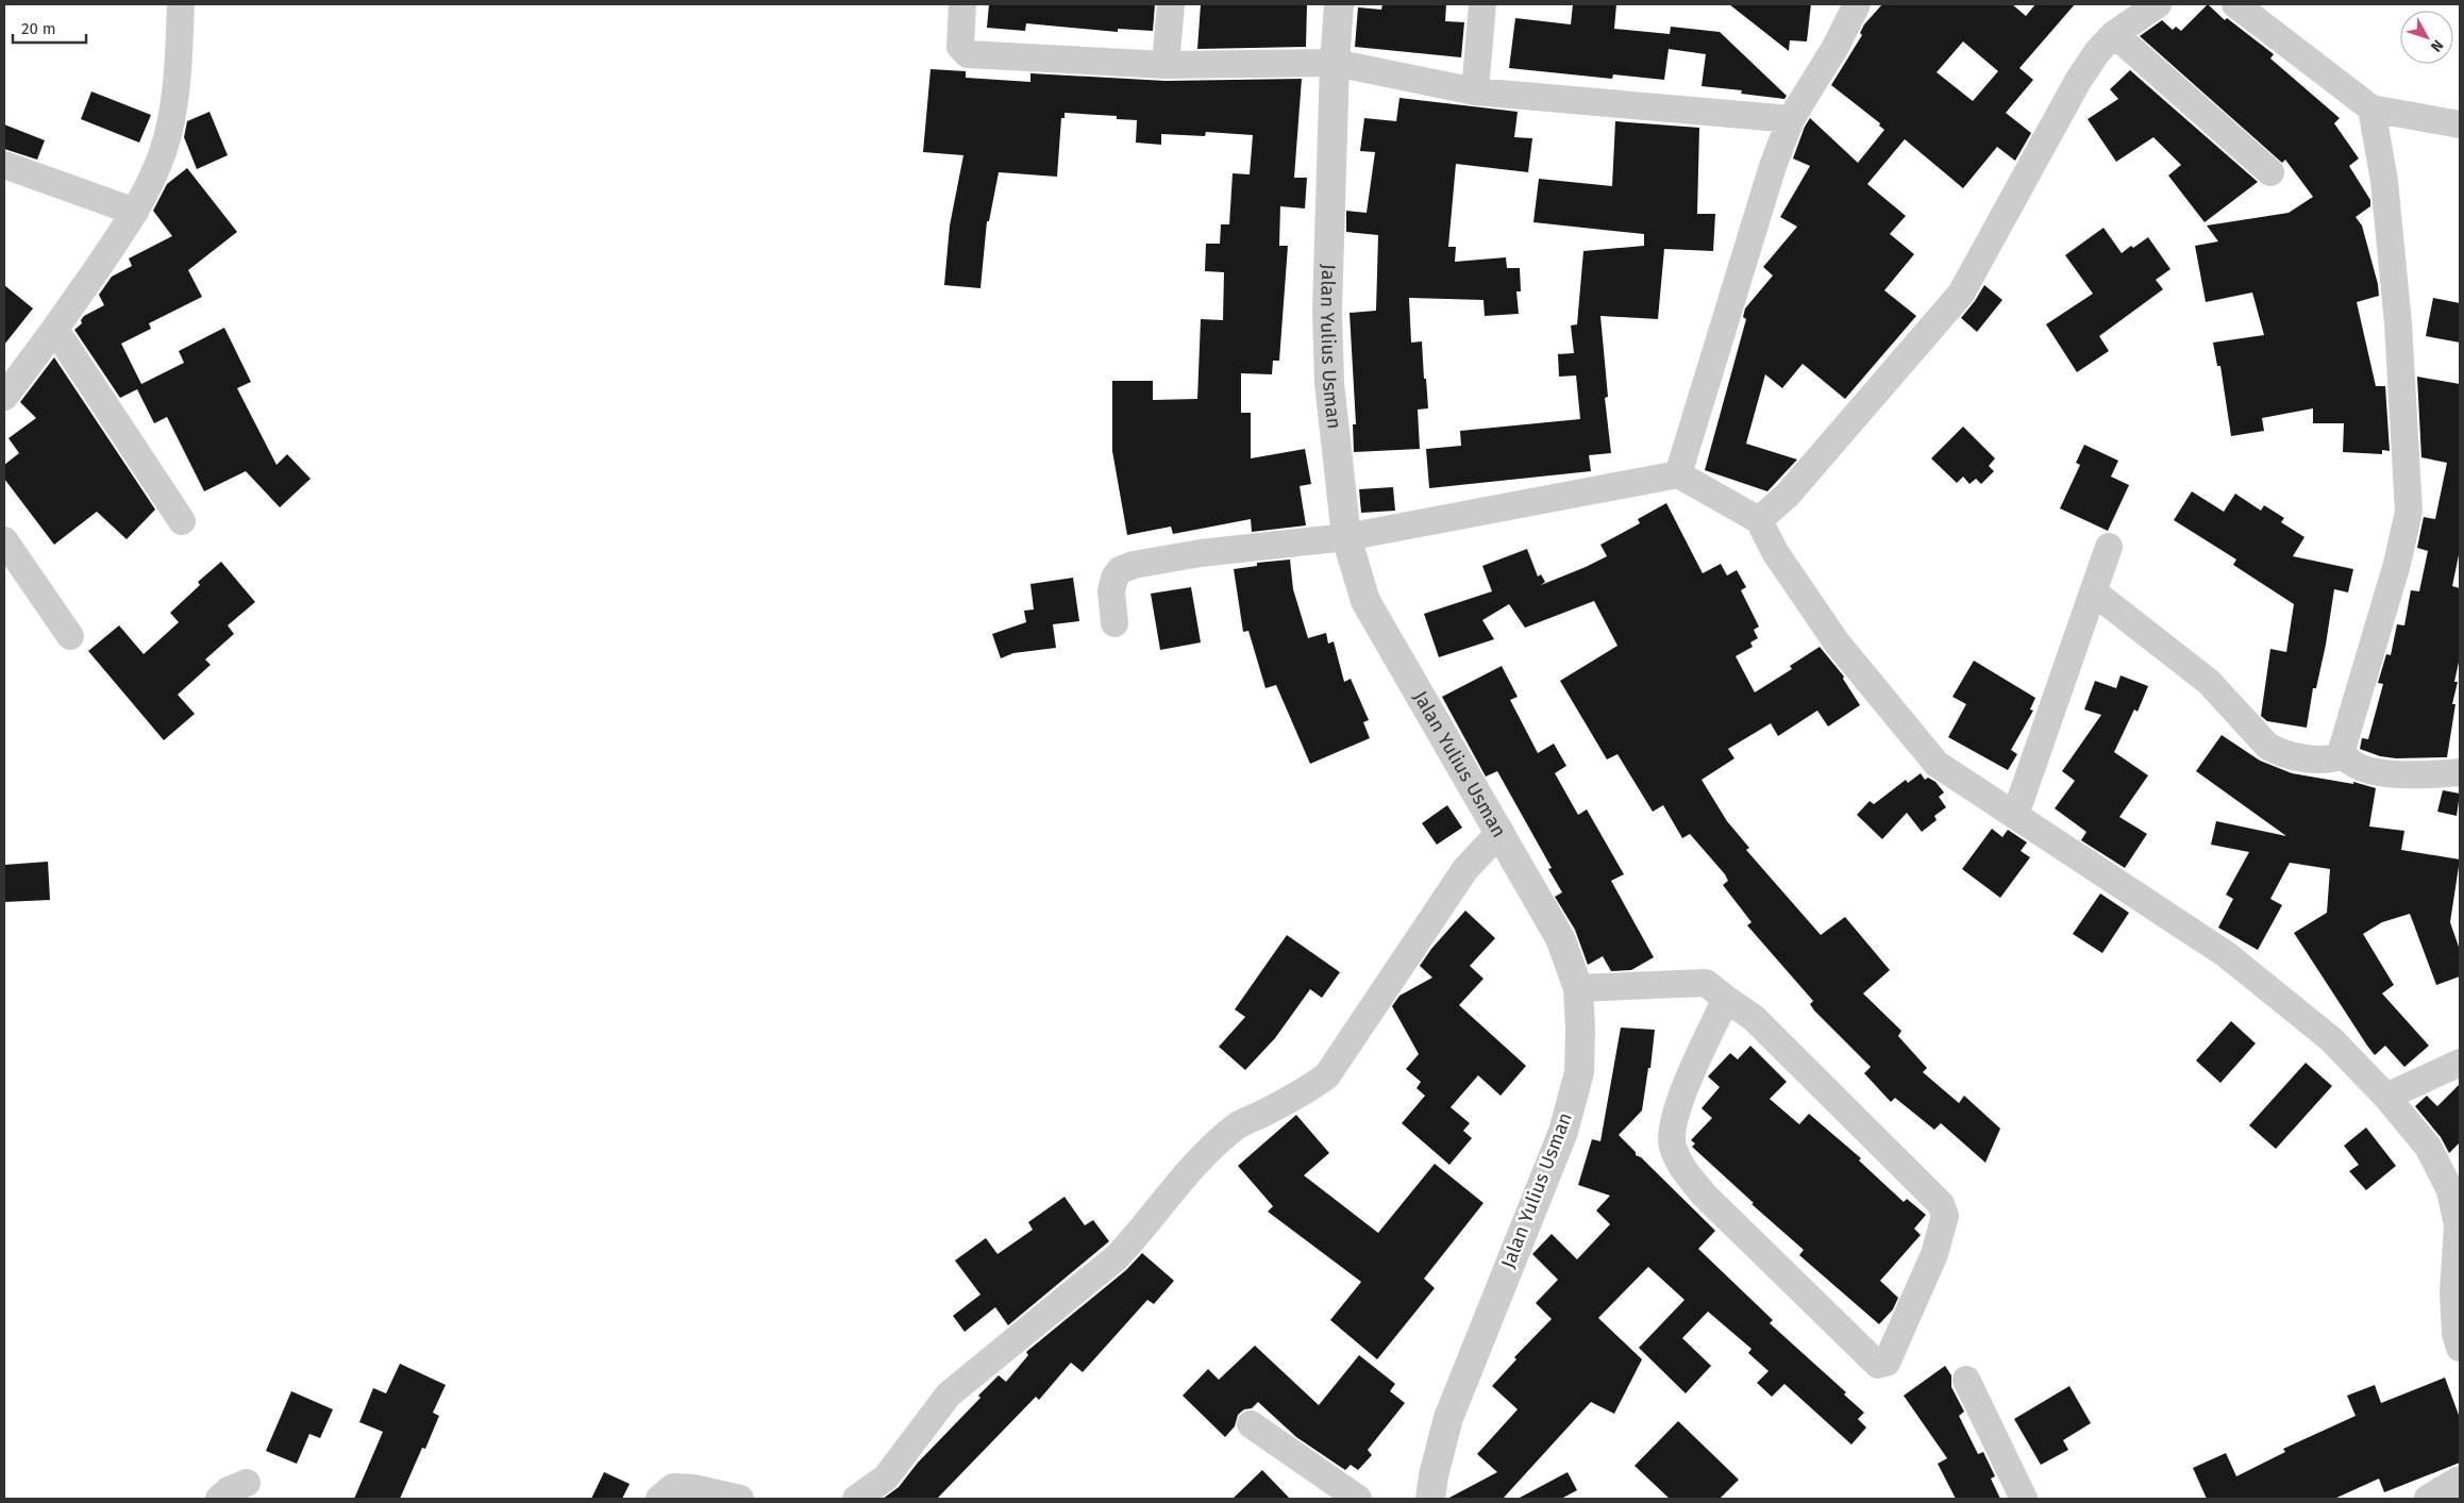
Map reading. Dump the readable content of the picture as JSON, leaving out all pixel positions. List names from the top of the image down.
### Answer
{
  "streets": {
    "street": ["Jalan Yulius Usman"]
  },
  "scale_bar": "20 m",
  "north": "bottom right"
}
